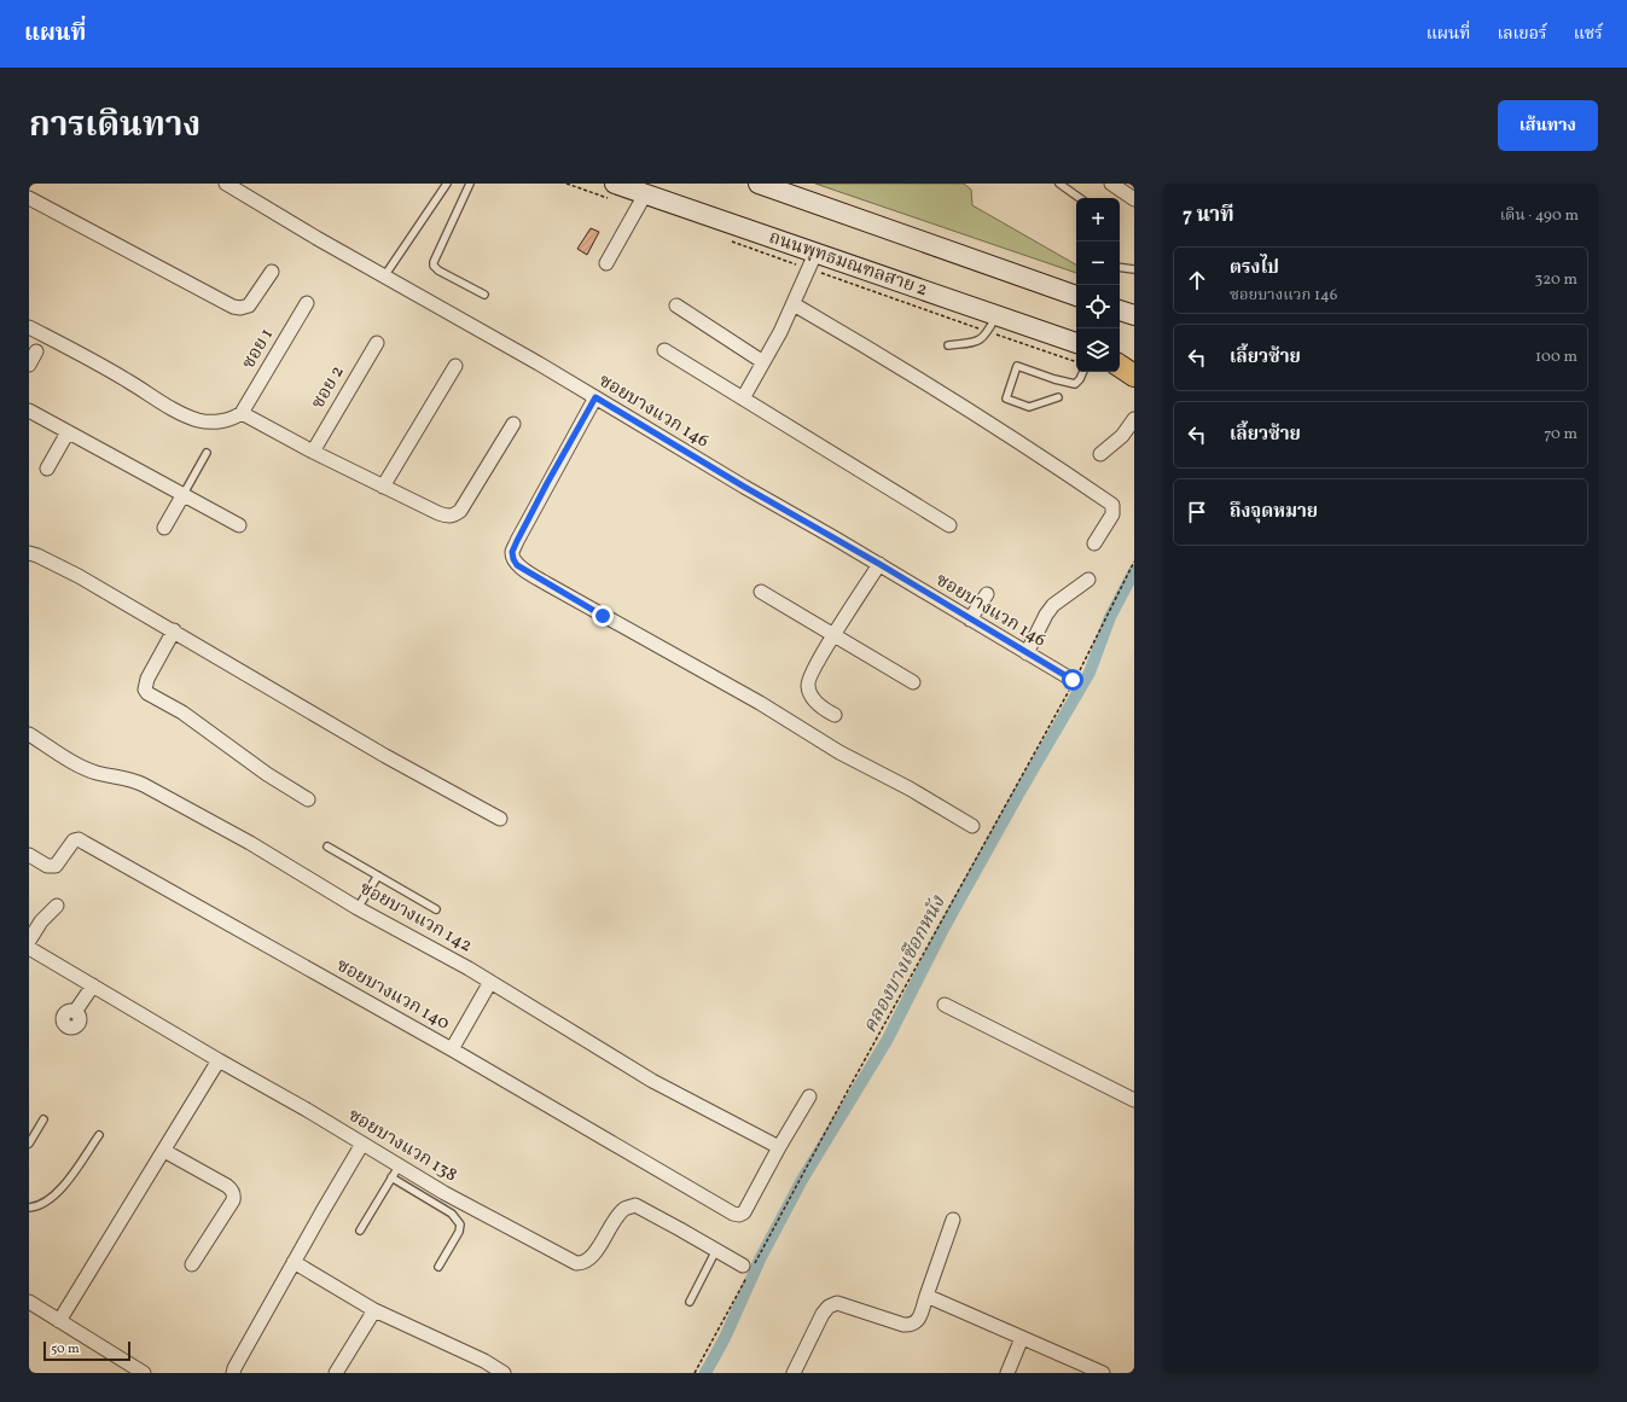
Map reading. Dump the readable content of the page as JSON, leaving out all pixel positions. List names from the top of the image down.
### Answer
{
  "streets": {
    "main road": ["ถนนพุทธมณฑลสาย 2"],
    "street": [
      "ซอย 1",
      "ซอย 2",
      "ซอยบางแวก 146",
      "ซอยบางแวก 142",
      "ซอยบางแวก 140",
      "ซอยบางแวก 138"
    ]
  },
  "crossings": [
    ["ซอยบางแวก 142", "ซอยบางแวก 140"]
  ],
  "water": ["คลองบางเชือกหนัง"],
  "scale_bar": "50 m",
  "page": {
    "header": "แผนที่",
    "nav": ["แผนที่", "เลเยอร์", "แชร์"],
    "title": "การเดินทาง",
    "buttons": "เส้นทาง",
    "heading": ["7 นาที", "เดิน · 490 m"],
    "map_buttons": ["+", "−"],
    "list": [
      ["ตรงไป", "ซอยบางแวก 146", "320 m"],
      ["เลี้ยวซ้าย", "100 m"],
      ["เลี้ยวซ้าย", "70 m"],
      "ถึงจุดหมาย"
    ],
    "scale": "50 m"
  }
}
